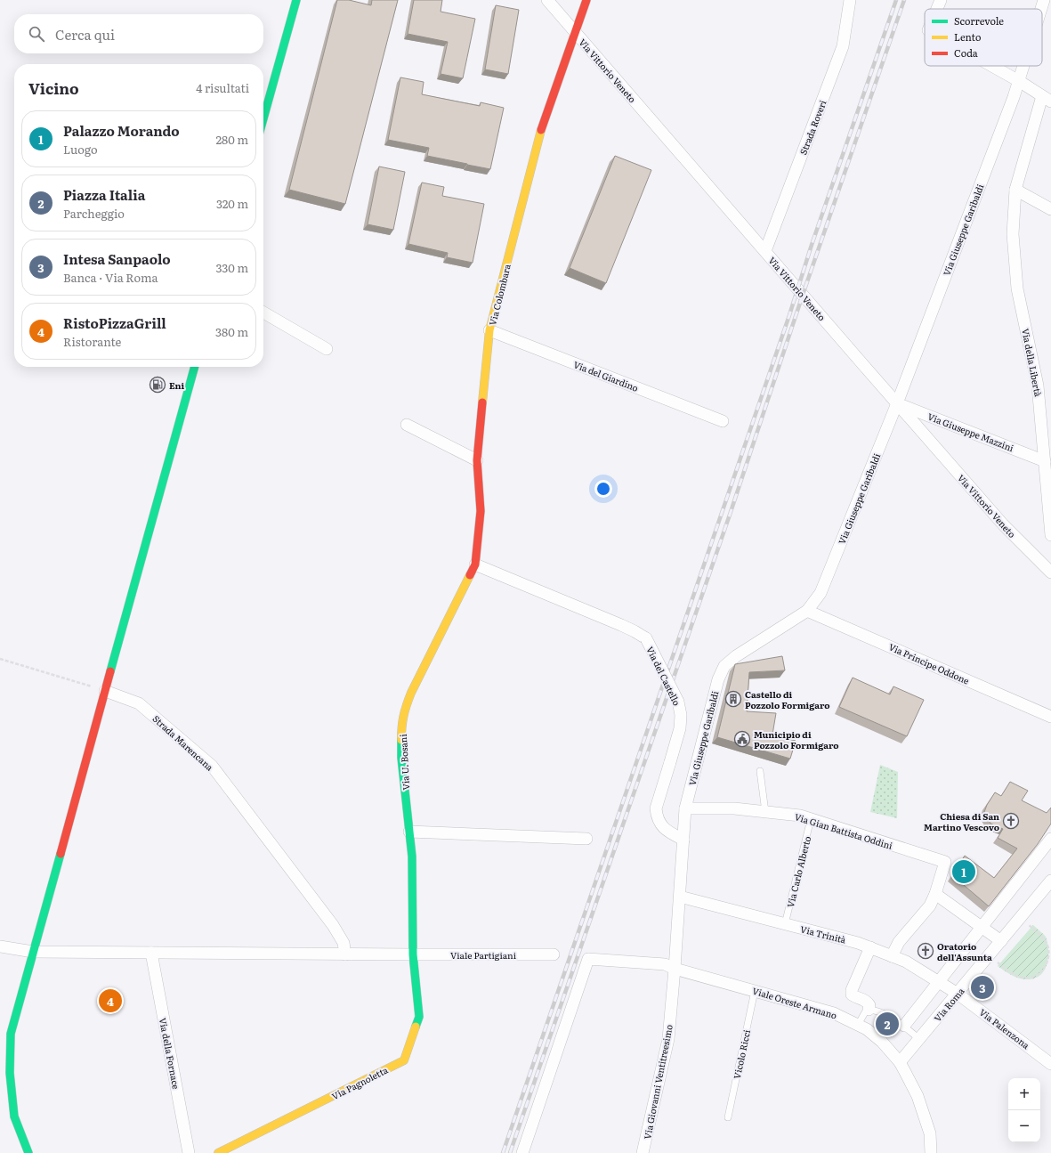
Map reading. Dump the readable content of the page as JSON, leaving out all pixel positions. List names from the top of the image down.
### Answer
{
  "streets": {
    "street": [
      "Via Vittorio Veneto",
      "Strada Roveri",
      "Via Giuseppe Garibaldi",
      "Via Colombara",
      "Via della Libertà",
      "Via del Giardino",
      "Via Giuseppe Mazzini",
      "Via Principe Oddone",
      "Via del Castello",
      "Strada Marencana",
      "Via U. Bosani",
      "Via Gian Battista Oddini",
      "Via Trinità",
      "Viale Partigiani",
      "Viale Oreste Armano",
      "Via Roma",
      "Via Palenzona",
      "Via della Fornace",
      "Via Giovanni Ventitreesimo",
      "Via Pagnoletta"
    ],
    "lane": ["Via Carlo Alberto", "Vicolo Ricci"]
  },
  "crossings": [
    ["Via Vittorio Veneto", "Strada Roveri"],
    ["Via Vittorio Veneto", "Via Giuseppe Garibaldi"],
    ["Via Vittorio Veneto", "Via Colombara"],
    ["Via Vittorio Veneto", "Via Giuseppe Mazzini"],
    ["Via Giuseppe Garibaldi", "Via Giuseppe Mazzini"],
    ["Via Giuseppe Garibaldi", "Via Principe Oddone"],
    ["Via Giuseppe Garibaldi", "Via del Castello"],
    ["Via Giuseppe Garibaldi", "Via Gian Battista Oddini"],
    ["Via Giuseppe Garibaldi", "Via Trinità"],
    ["Via Giuseppe Garibaldi", "Viale Oreste Armano"],
    ["Via Giuseppe Garibaldi", "Via Giovanni Ventitreesimo"],
    ["Via Colombara", "Via del Giardino"],
    ["Via Colombara", "Via del Castello"],
    ["Via Colombara", "Via U. Bosani"],
    ["Via della Libertà", "Via Giuseppe Mazzini"],
    ["Via del Castello", "Via U. Bosani"],
    ["Strada Marencana", "Viale Partigiani"],
    ["Via U. Bosani", "Viale Partigiani"],
    ["Via U. Bosani", "Via Pagnoletta"],
    ["Via Gian Battista Oddini", "Via Carlo Alberto"],
    ["Via Carlo Alberto", "Via Trinità"],
    ["Via Trinità", "Via Roma"],
    ["Via Trinità", "Via Palenzona"],
    ["Viale Partigiani", "Via della Fornace"],
    ["Viale Partigiani", "Via Pagnoletta"],
    ["Viale Oreste Armano", "Via Roma"],
    ["Viale Oreste Armano", "Vicolo Ricci"],
    ["Viale Oreste Armano", "Via Giovanni Ventitreesimo"],
    ["Via Roma", "Via Palenzona"]
  ],
  "places": {
    "fuel station": ["Eni"],
    "building": ["Castello di Pozzolo Formigaro"],
    "public building": ["Municipio di Pozzolo Formigaro"],
    "church": ["Chiesa di San Martino Vescovo", "Oratorio dell'Assunta"]
  },
  "legend": ["Scorrevole", "Lento", "Coda"],
  "page": {
    "search": "Cerca qui",
    "heading": ["Vicino", "4 risultati"],
    "list": [
      {
        "mark": "1",
        "name": "Palazzo Morando",
        "note": "Luogo",
        "value": "280 m"
      },
      {
        "mark": "2",
        "name": "Piazza Italia",
        "note": "Parcheggio",
        "value": "320 m"
      },
      {
        "mark": "3",
        "name": "Intesa Sanpaolo",
        "note": "Banca · Via Roma",
        "value": "330 m"
      },
      {
        "mark": "4",
        "name": "RistoPizzaGrill",
        "note": "Ristorante",
        "value": "380 m"
      }
    ],
    "pins": [
      "1",
      "3",
      "4",
      "2"
    ],
    "map_buttons": ["+", "−"]
  }
}
